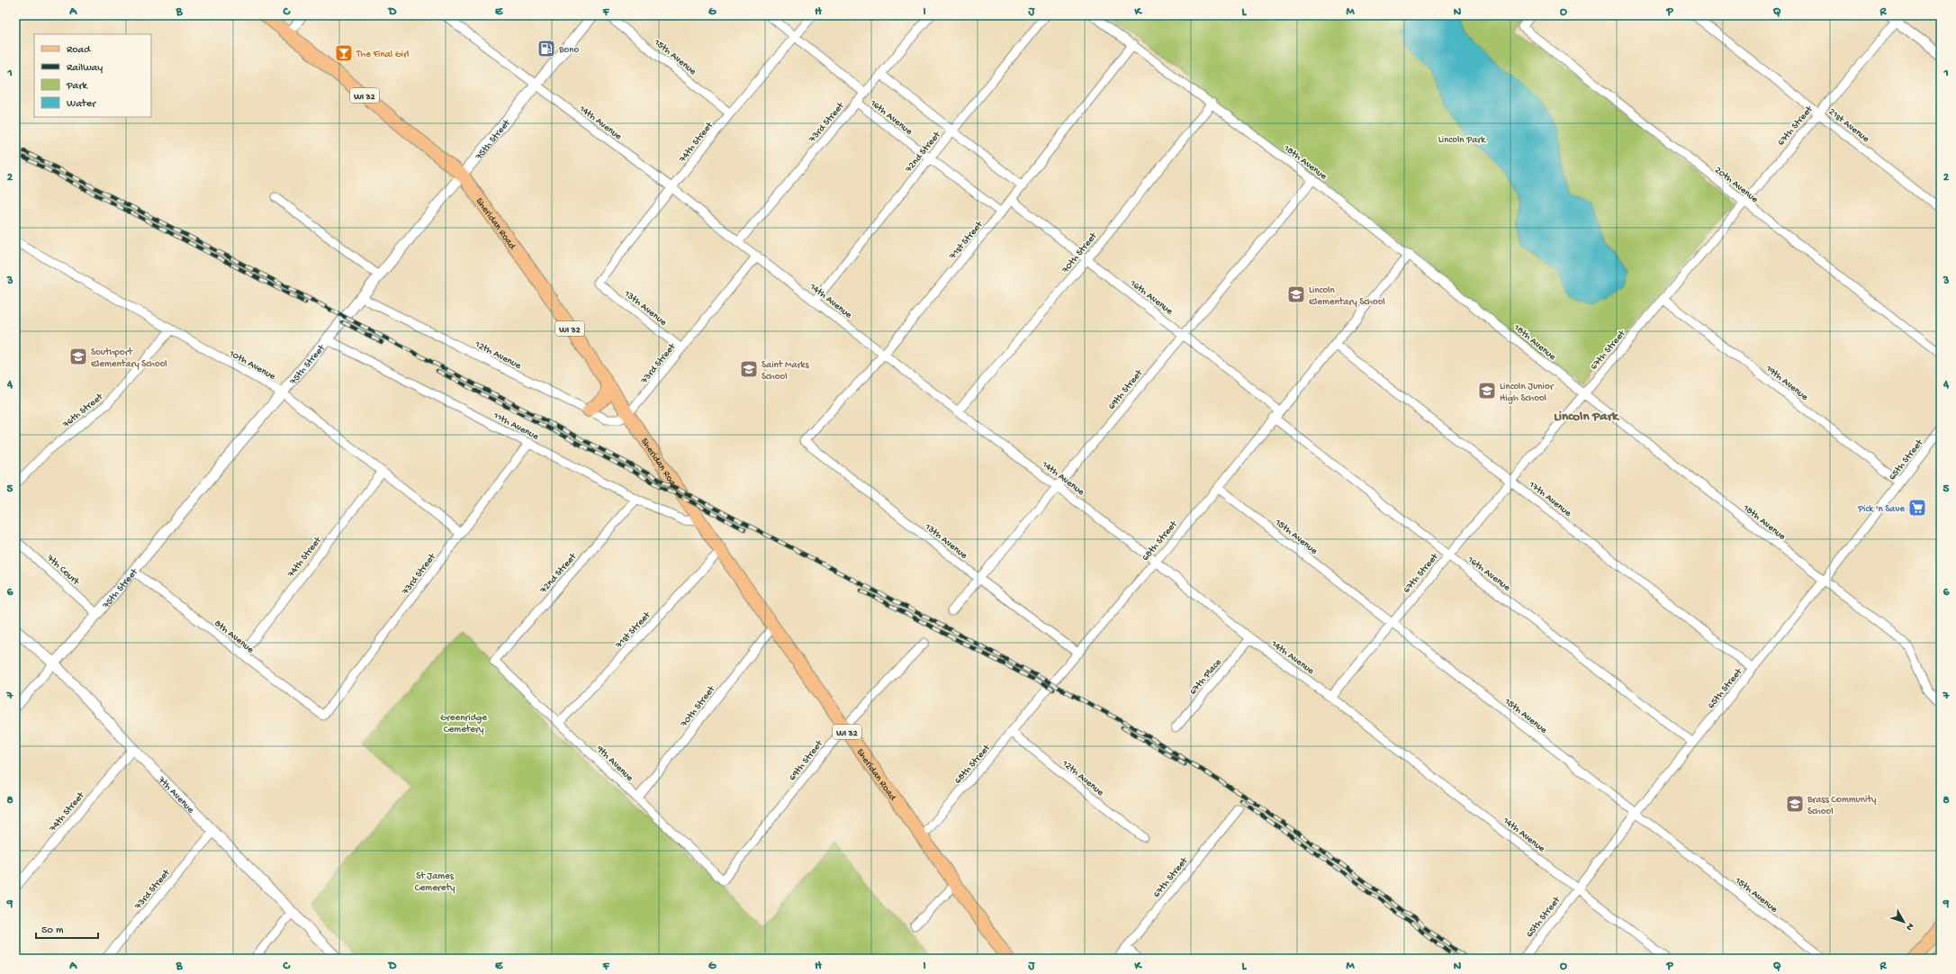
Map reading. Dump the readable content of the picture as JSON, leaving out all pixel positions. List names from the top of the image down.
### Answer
{
  "streets": {
    "main road": ["WI 32", "Sheridan Road"],
    "street": [
      "15th Avenue",
      "16th Avenue",
      "14th Avenue",
      "73rd Street",
      "21st Avenue",
      "67th Street",
      "75th Street",
      "74th Street",
      "72nd Street",
      "18th Avenue",
      "20th Avenue",
      "71st Street",
      "70th Street",
      "13th Avenue",
      "12th Avenue",
      "10th Avenue",
      "19th Avenue",
      "69th Street",
      "76th Street",
      "11th Avenue",
      "65th Street",
      "17th Avenue",
      "68th Street",
      "7th Court",
      "8th Avenue",
      "67th Place",
      "9th Avenue",
      "7th Avenue"
    ]
  },
  "crossings": [
    ["15th Avenue", "67th Street"],
    ["15th Avenue", "74th Street"],
    ["15th Avenue", "65th Street"],
    ["15th Avenue", "68th Street"],
    ["16th Avenue", "73rd Street"],
    ["16th Avenue", "67th Street"],
    ["16th Avenue", "74th Street"],
    ["16th Avenue", "72nd Street"],
    ["16th Avenue", "71st Street"],
    ["16th Avenue", "70th Street"],
    ["16th Avenue", "69th Street"],
    ["16th Avenue", "65th Street"],
    ["16th Avenue", "68th Street"],
    ["14th Avenue", "73rd Street"],
    ["14th Avenue", "67th Street"],
    ["14th Avenue", "75th Street"],
    ["14th Avenue", "74th Street"],
    ["14th Avenue", "72nd Street"],
    ["14th Avenue", "71st Street"],
    ["14th Avenue", "70th Street"],
    ["14th Avenue", "69th Street"],
    ["14th Avenue", "65th Street"],
    ["14th Avenue", "68th Street"],
    ["14th Avenue", "67th Place"],
    ["73rd Street", "Sheridan Road"],
    ["73rd Street", "13th Avenue"],
    ["73rd Street", "12th Avenue"],
    ["73rd Street", "10th Avenue"],
    ["73rd Street", "11th Avenue"],
    ["73rd Street", "8th Avenue"],
    ["73rd Street", "7th Avenue"],
    ["21st Avenue", "67th Street"],
    ["67th Street", "18th Avenue"],
    ["67th Street", "20th Avenue"],
    ["67th Street", "19th Avenue"],
    ["67th Street", "17th Avenue"],
    ["75th Street", "Sheridan Road"],
    ["75th Street", "12th Avenue"],
    ["75th Street", "10th Avenue"],
    ["75th Street", "11th Avenue"],
    ["75th Street", "7th Court"],
    ["75th Street", "8th Avenue"],
    ["75th Street", "7th Avenue"],
    ["74th Street", "13th Avenue"],
    ["74th Street", "10th Avenue"],
    ["74th Street", "8th Avenue"],
    ["74th Street", "7th Avenue"],
    ["72nd Street", "11th Avenue"],
    ["72nd Street", "9th Avenue"],
    ["18th Avenue", "71st Street"],
    ["18th Avenue", "70th Street"],
    ["18th Avenue", "69th Street"],
    ["18th Avenue", "65th Street"],
    ["18th Avenue", "68th Street"],
    ["Sheridan Road", "71st Street"],
    ["Sheridan Road", "70th Street"],
    ["Sheridan Road", "12th Avenue"],
    ["Sheridan Road", "69th Street"],
    ["Sheridan Road", "11th Avenue"],
    ["Sheridan Road", "68th Street"],
    ["71st Street", "13th Avenue"],
    ["71st Street", "9th Avenue"],
    ["70th Street", "9th Avenue"],
    ["13th Avenue", "69th Street"],
    ["13th Avenue", "68th Street"],
    ["12th Avenue", "68th Street"],
    ["10th Avenue", "76th Street"],
    ["19th Avenue", "65th Street"],
    ["69th Street", "9th Avenue"],
    ["65th Street", "17th Avenue"],
    ["17th Avenue", "68th Street"]
  ],
  "districts": ["Lincoln Park"],
  "parks": ["Lincoln Park", "Greenridge Cemetery", "St James Cemerety"],
  "places": {
    "fuel station": ["Bono"],
    "bar": ["The Final Girl"],
    "school or university": [
      "Lincoln Elementary School",
      "Southport Elementary School",
      "Saint Marks School",
      "Lincoln Junior High School",
      "Brass Community School"
    ],
    "supermarket": ["Pick 'n Save"]
  },
  "legend": [
    "Road",
    "Railway",
    "Park",
    "Water"
  ],
  "scale_bar": "50 m",
  "north": "bottom right",
  "grid": {
    "columns": [
      "A",
      "B",
      "C",
      "D",
      "E",
      "F",
      "G",
      "H",
      "I",
      "J",
      "K",
      "L",
      "M",
      "N",
      "O",
      "P",
      "Q",
      "R"
    ],
    "rows": [
      "1",
      "2",
      "3",
      "4",
      "5",
      "6",
      "7",
      "8",
      "9"
    ]
  }
}
